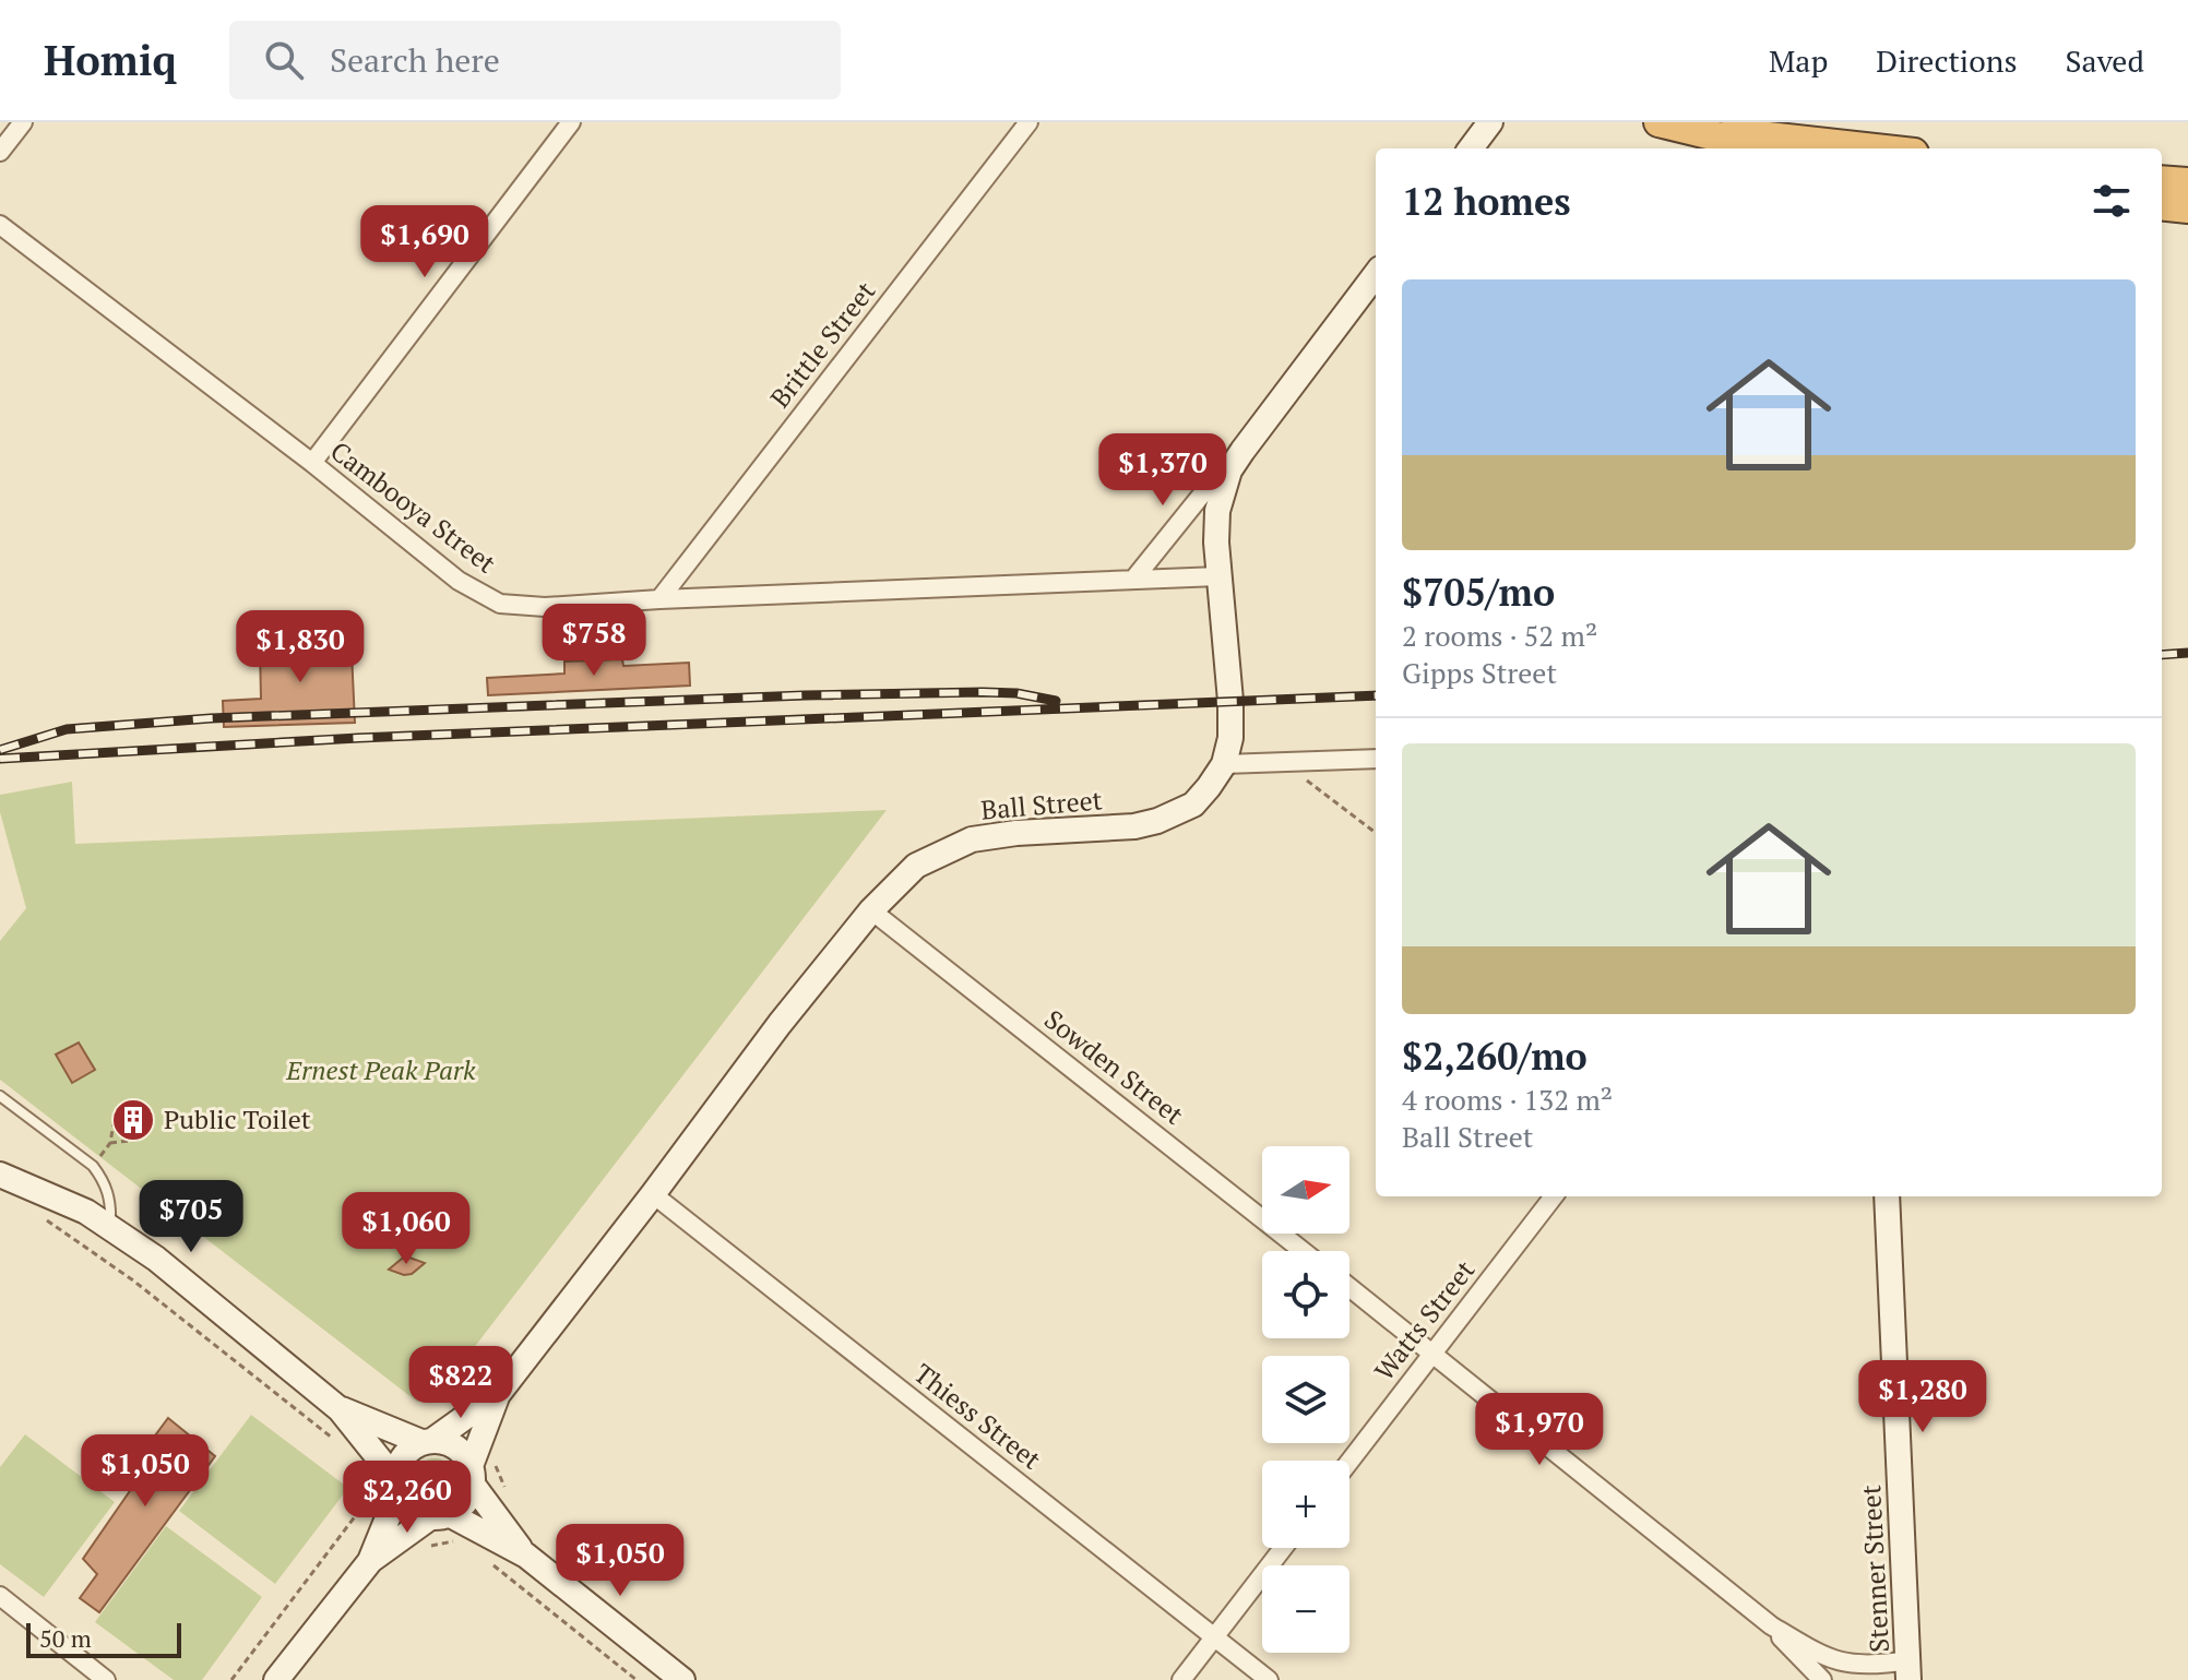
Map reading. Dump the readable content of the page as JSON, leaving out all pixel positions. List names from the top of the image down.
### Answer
{
  "streets": {
    "main road": ["Ball Street", "Stenner Street"],
    "street": [
      "Brittle Street",
      "Cambooya Street",
      "Sowden Street",
      "Watts Street",
      "Thiess Street"
    ]
  },
  "crossings": [
    ["Brittle Street", "Cambooya Street"],
    ["Cambooya Street", "Ball Street"],
    ["Ball Street", "Sowden Street"],
    ["Ball Street", "Thiess Street"]
  ],
  "parks": ["Ernest Peak Park"],
  "places": {
    "building": ["Public Toilet"]
  },
  "scale_bar": "50 m",
  "north": "right",
  "page": {
    "header": "Homiq",
    "search": "Search here",
    "nav": ["Map", "Directions", "Saved"],
    "heading": "12 homes",
    "price": [
      "$1,690",
      "$1,370",
      "$758",
      "$1,830",
      "$705",
      "$1,060",
      "$822",
      "$1,280",
      "$1,970",
      "$1,050",
      "$2,260",
      "$1,050"
    ],
    "list": [
      {
        "name": "$705/mo",
        "note": "2 rooms · 52 m² · Gipps Street"
      },
      {
        "name": "$2,260/mo",
        "note": "4 rooms · 132 m² · Ball Street"
      }
    ],
    "map_buttons": ["+", "−"],
    "scale": "50 m"
  }
}
